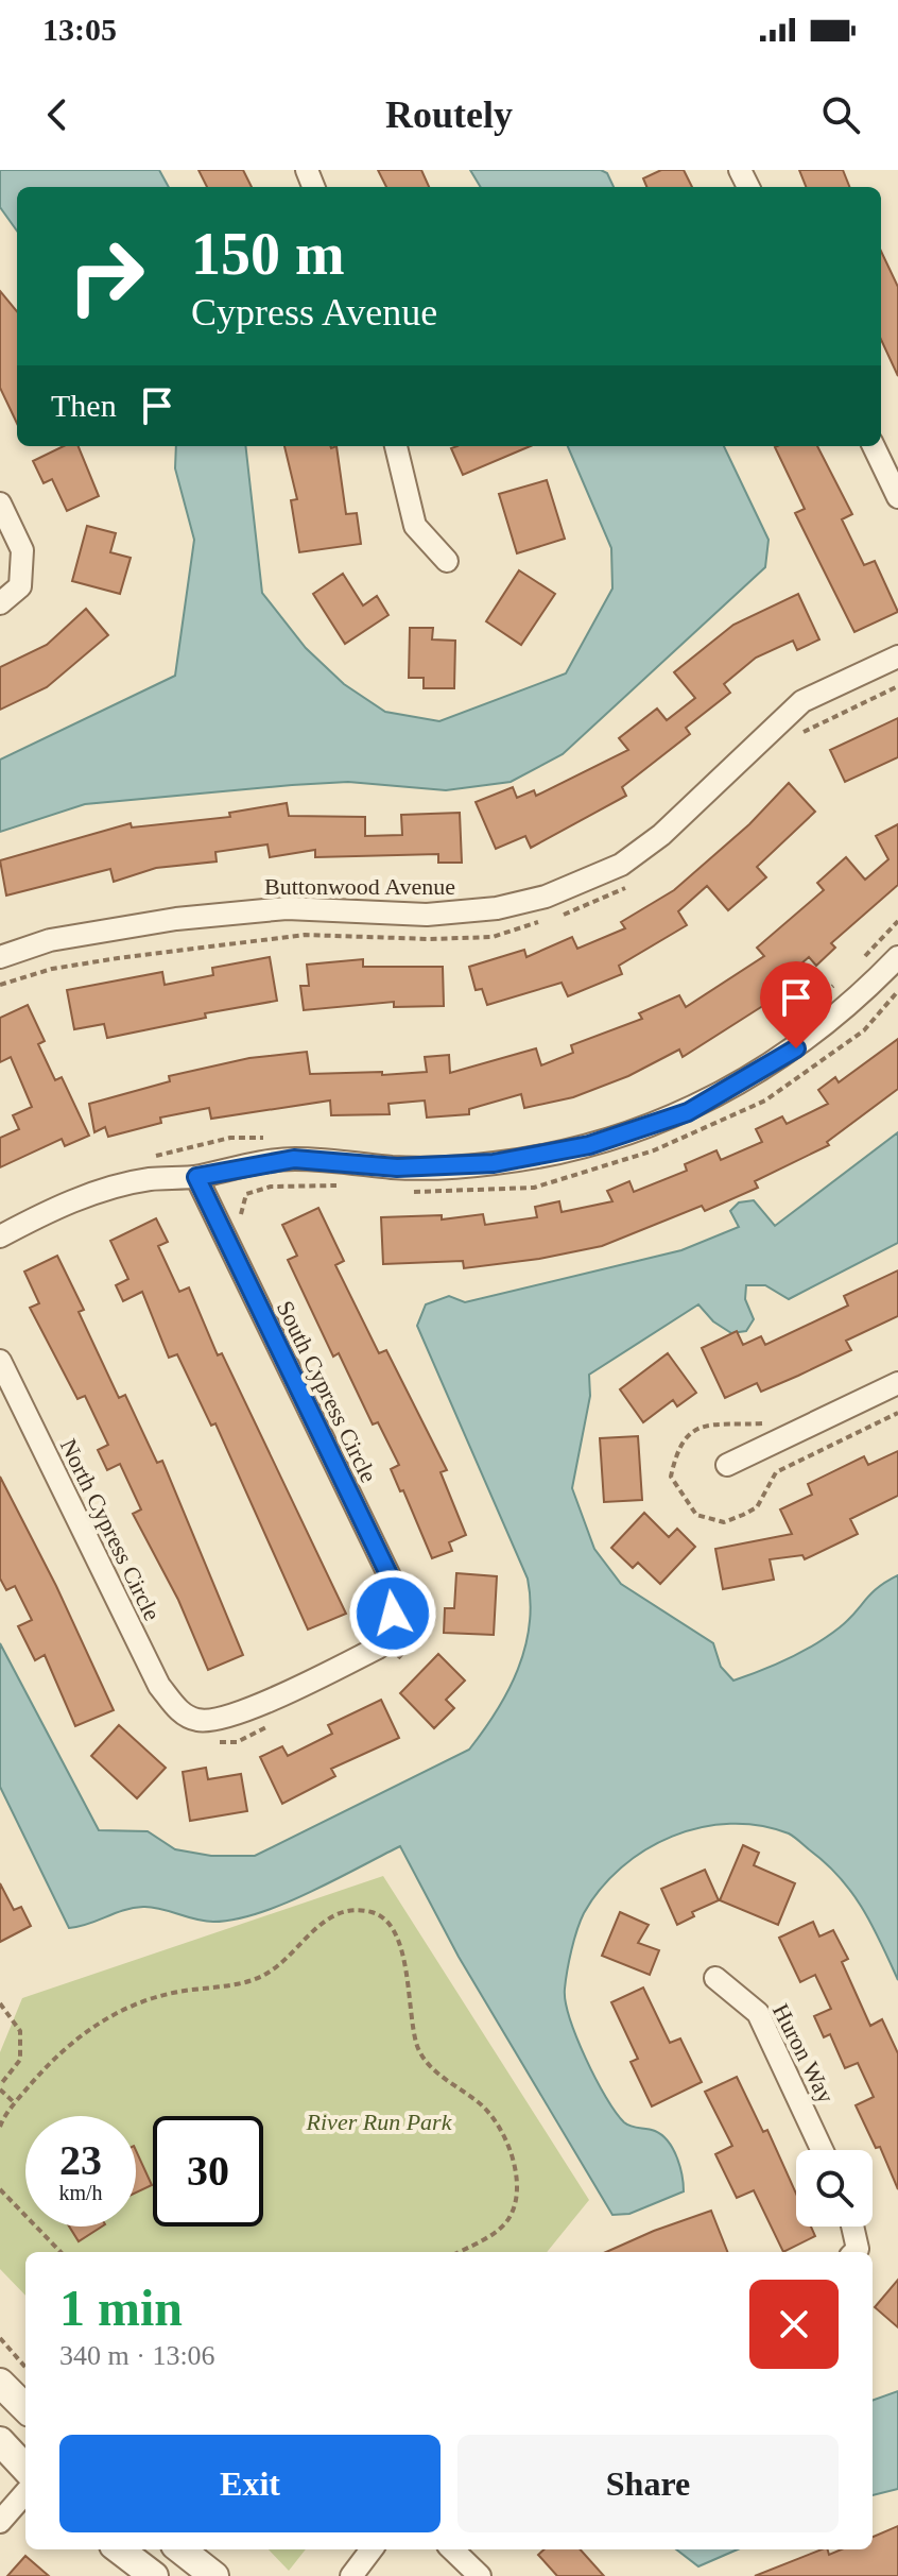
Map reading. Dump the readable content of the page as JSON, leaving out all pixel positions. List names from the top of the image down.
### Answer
{
  "streets": {
    "street": [
      "Buttonwood Avenue",
      "South Cypress Circle",
      "North Cypress Circle",
      "Huron Way"
    ]
  },
  "crossings": [
    ["South Cypress Circle", "North Cypress Circle"]
  ],
  "parks": ["River Run Park"],
  "page": {
    "status": "13:05",
    "header": "Routely",
    "turn": ["150 m", "Cypress Avenue"],
    "then": "Then",
    "speed": "23 km/h",
    "limit": "30",
    "heading": ["1 min", "340 m · 13:06"],
    "buttons": ["Exit", "Share"]
  }
}
